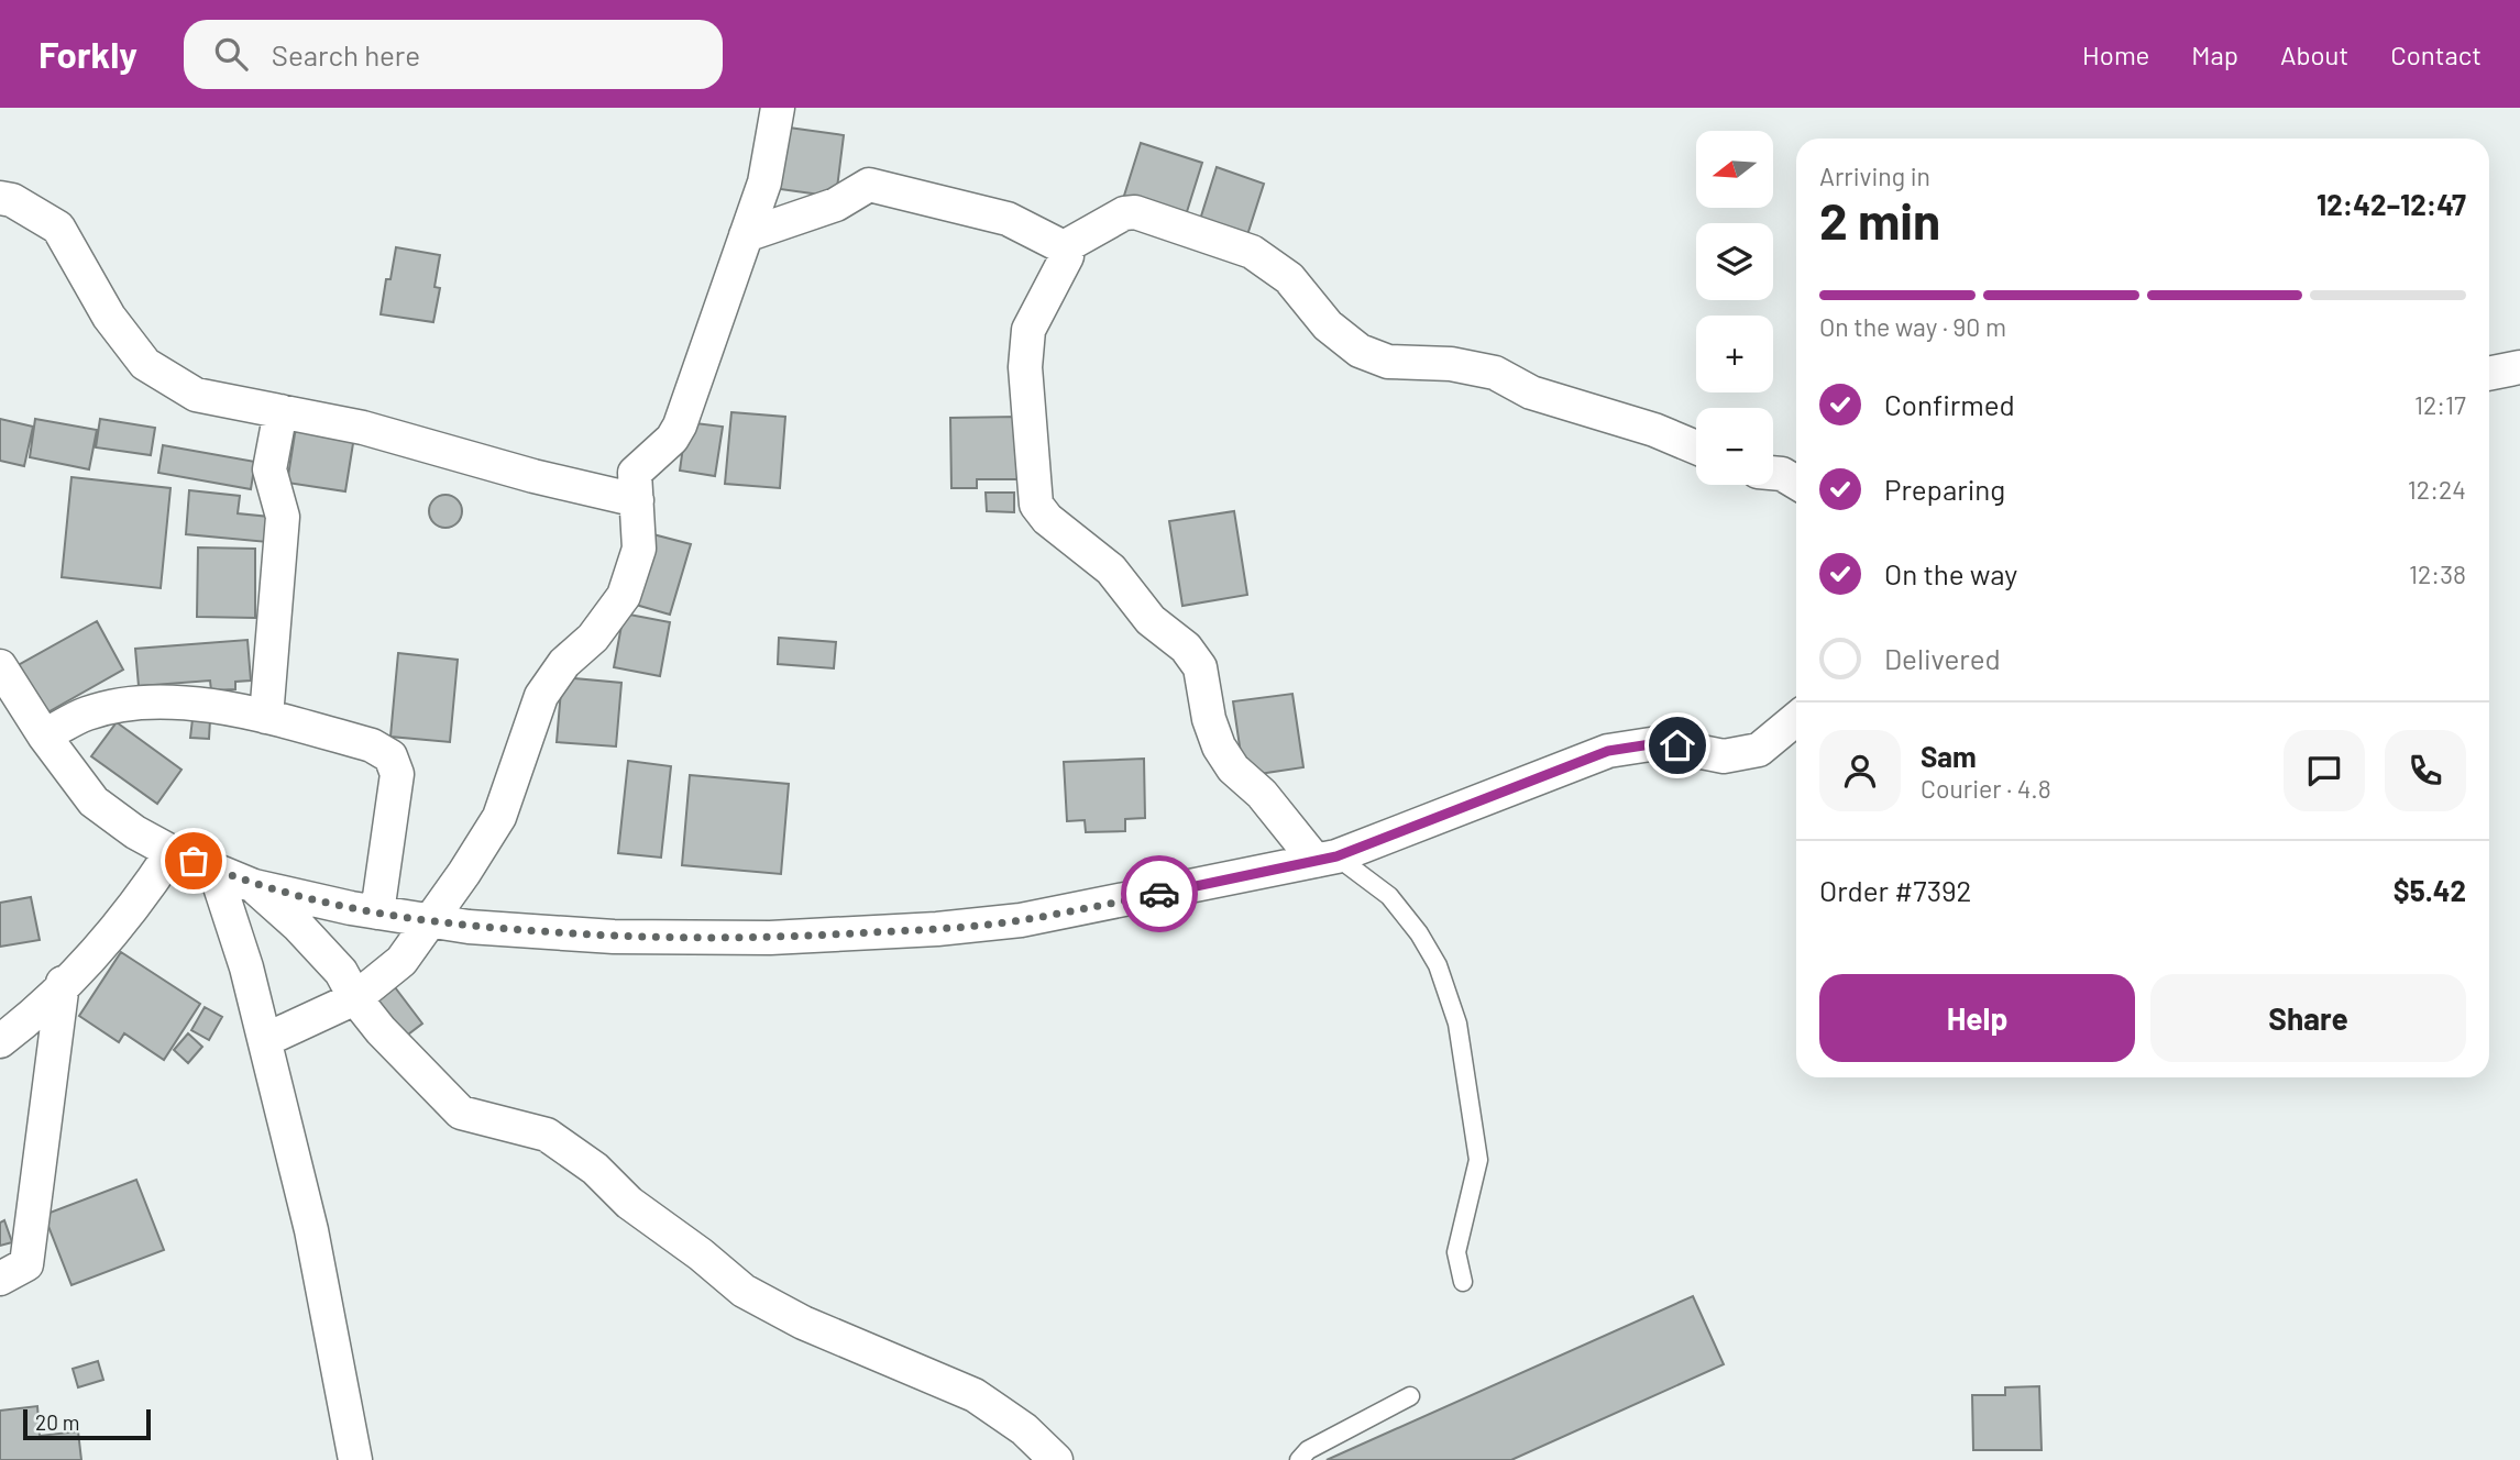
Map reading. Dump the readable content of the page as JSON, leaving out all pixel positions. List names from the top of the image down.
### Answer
{
  "scale_bar": "20 m",
  "north": "left",
  "page": {
    "header": "Forkly",
    "search": "Search here",
    "nav": [
      "Home",
      "Map",
      "About",
      "Contact"
    ],
    "map_buttons": ["+", "−"],
    "heading": ["2 min", "Arriving in", "12:42–12:47"],
    "panel": [
      "Sam",
      "Courier · 4.8",
      "Order #7392",
      "$5.42"
    ],
    "bar": "On the way · 90 m",
    "list": [
      ["Confirmed", "12:17"],
      ["Preparing", "12:24"],
      ["On the way", "12:38"],
      "Delivered"
    ],
    "buttons": ["Help", "Share"],
    "scale": "20 m"
  }
}
